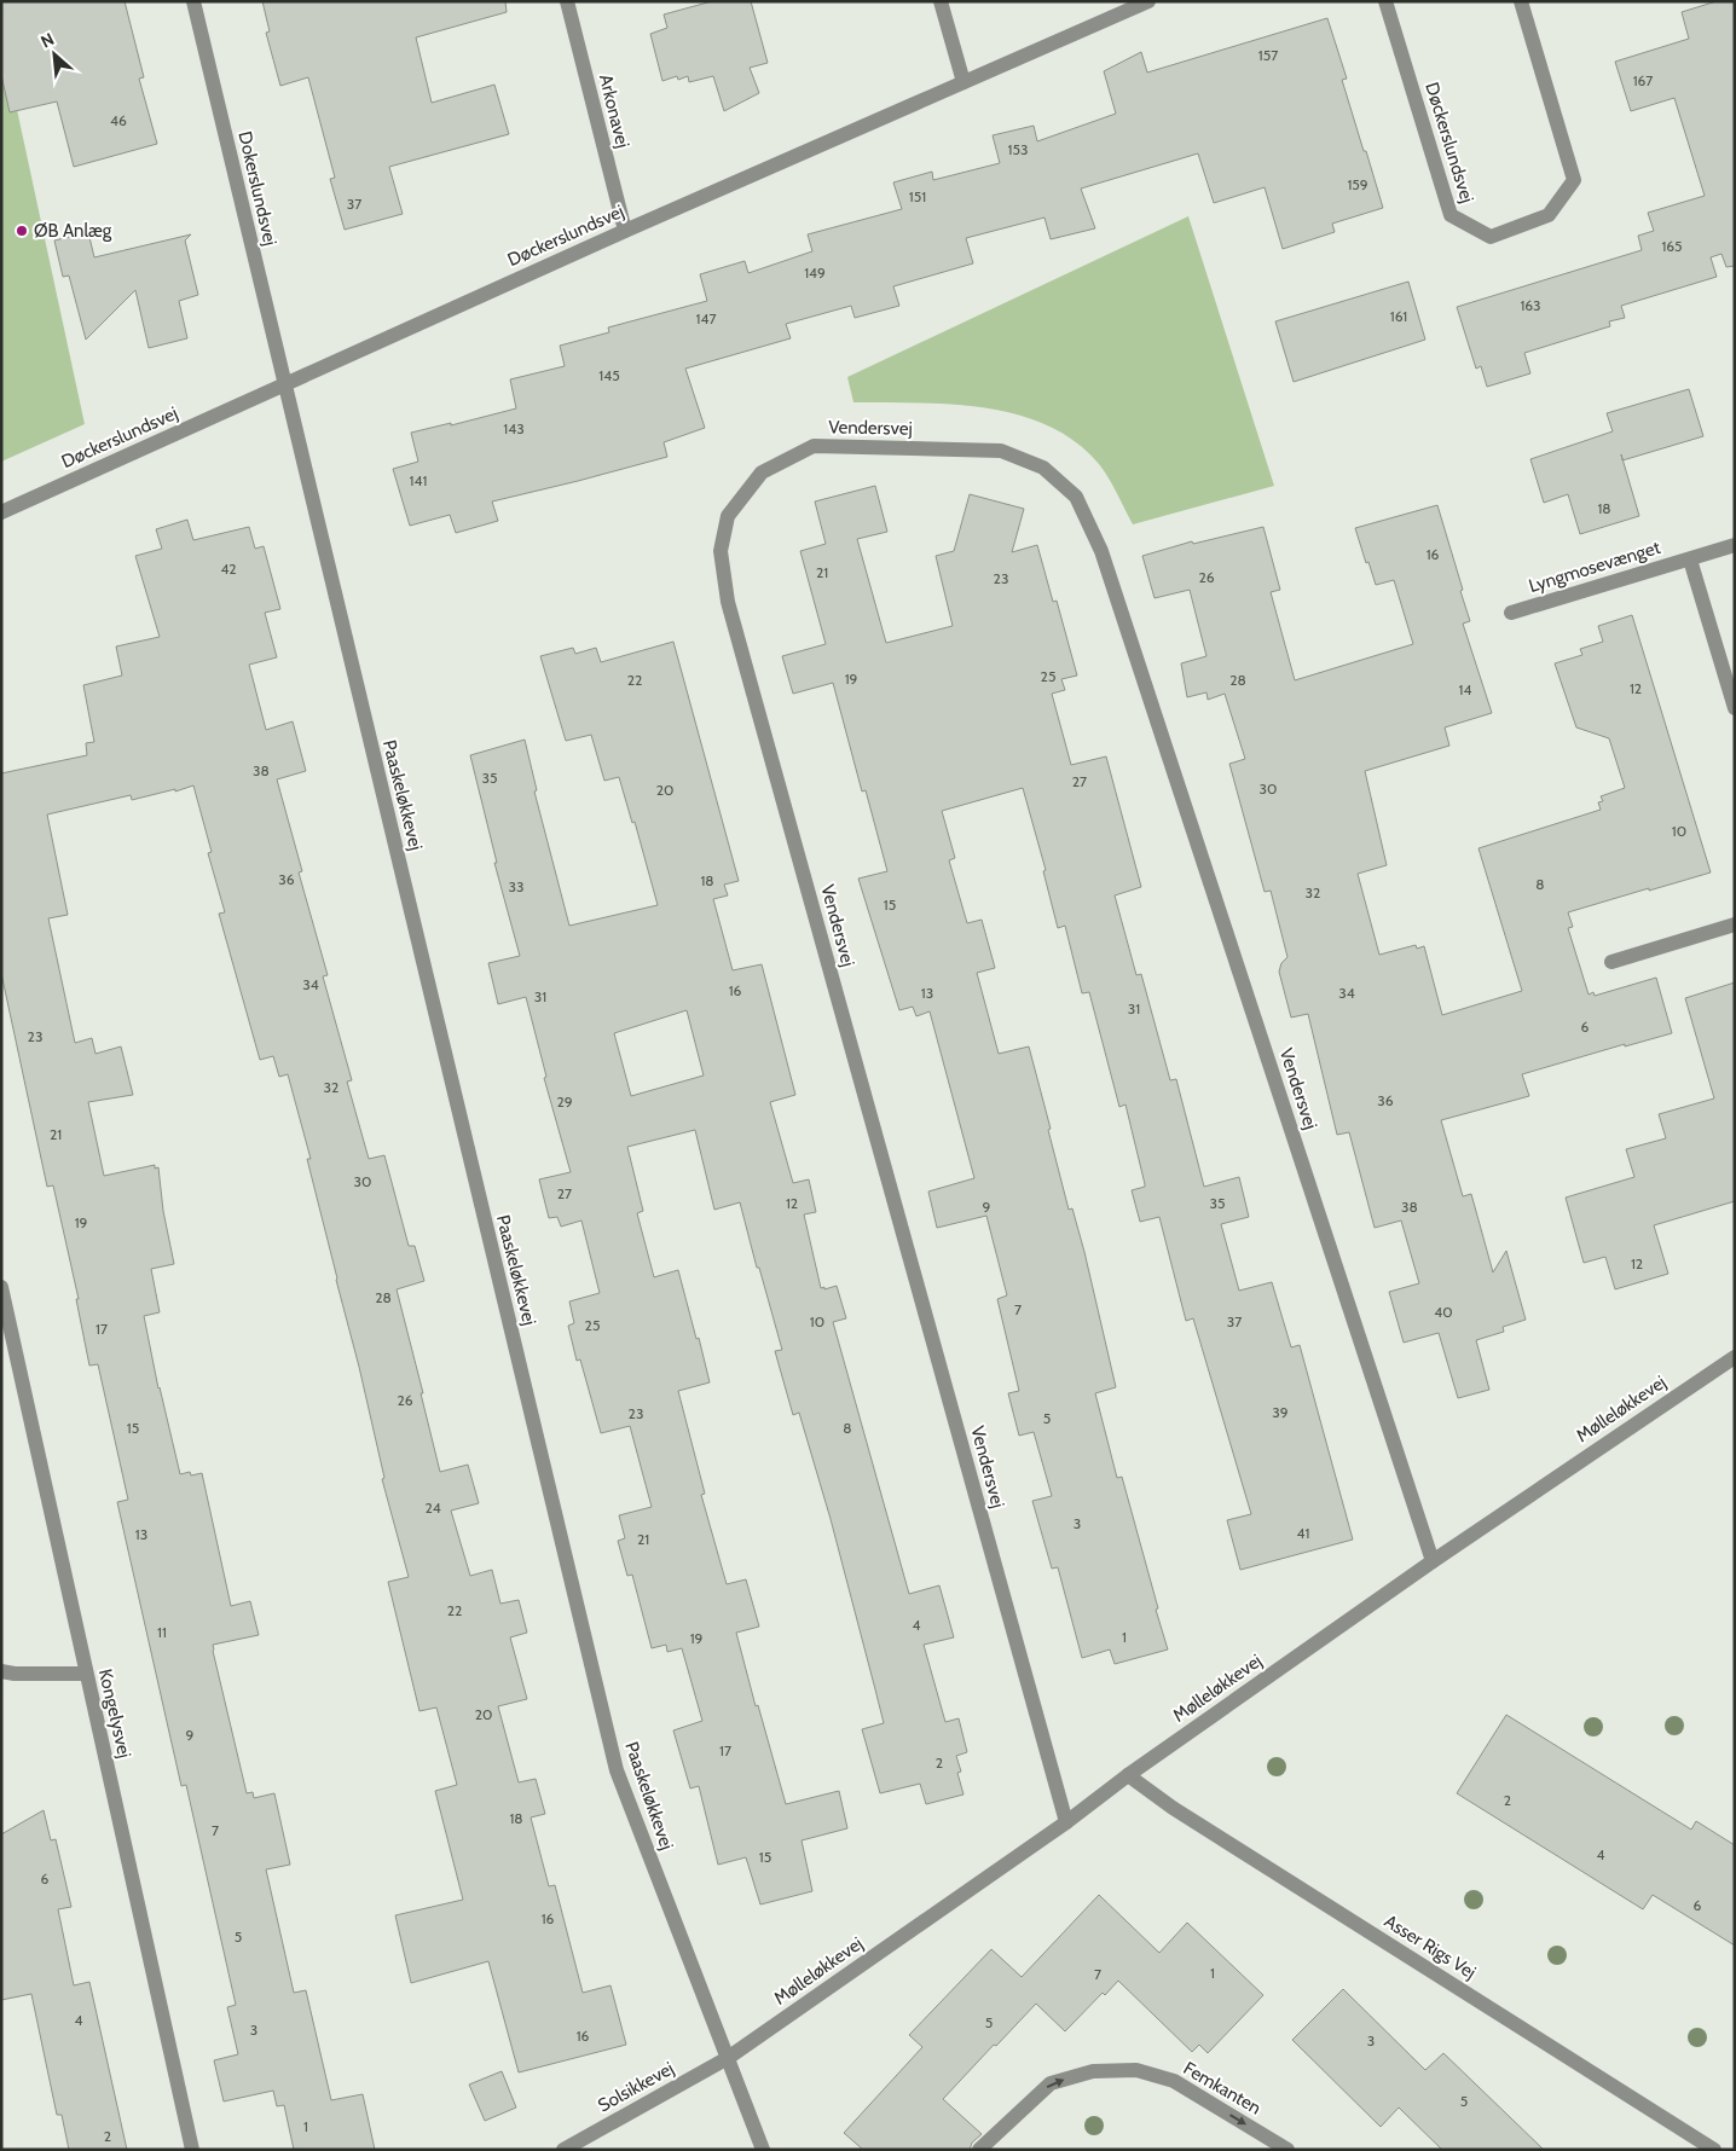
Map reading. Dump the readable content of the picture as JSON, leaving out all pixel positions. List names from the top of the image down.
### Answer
{
  "streets": {
    "street": [
      "Arkonavej",
      "Døckerslundsvej",
      "Dokerslundsvej",
      "Vendersvej",
      "Lyngmosevænget",
      "Paaskeløkkevej",
      "Mølleløkkevej",
      "Kongelysvej",
      "Asser Rigs Vej",
      "Solsikkevej",
      "Femkanten"
    ]
  },
  "crossings": [
    ["Arkonavej", "Døckerslundsvej"],
    ["Døckerslundsvej", "Dokerslundsvej"],
    ["Døckerslundsvej", "Paaskeløkkevej"],
    ["Dokerslundsvej", "Paaskeløkkevej"],
    ["Vendersvej", "Mølleløkkevej"],
    ["Paaskeløkkevej", "Mølleløkkevej"],
    ["Paaskeløkkevej", "Solsikkevej"],
    ["Mølleløkkevej", "Asser Rigs Vej"],
    ["Mølleløkkevej", "Solsikkevej"]
  ],
  "one_way": ["Femkanten"],
  "places": ["ØB Anlæg"],
  "house_numbers": [
    "157",
    "167",
    "46",
    "153",
    "159",
    "151",
    "37",
    "165",
    "149",
    "163",
    "161",
    "147",
    "145",
    "143",
    "141",
    "18",
    "16",
    "42",
    "21",
    "26",
    "23",
    "25",
    "19",
    "22",
    "28",
    "12",
    "14",
    "38",
    "35",
    "27",
    "30",
    "20",
    "10",
    "36",
    "18",
    "8",
    "33",
    "32",
    "15",
    "34",
    "16",
    "13",
    "34",
    "31",
    "31",
    "6",
    "23",
    "32",
    "36",
    "29",
    "21",
    "30",
    "27",
    "12",
    "35",
    "9",
    "38",
    "19",
    "12",
    "28",
    "7",
    "40",
    "10",
    "37",
    "25",
    "17",
    "26",
    "39",
    "23",
    "5",
    "15",
    "8",
    "24",
    "3",
    "41",
    "13",
    "21",
    "22",
    "4",
    "11",
    "1",
    "19",
    "20",
    "9",
    "17",
    "2",
    "2",
    "18",
    "7",
    "4",
    "15",
    "6",
    "6",
    "16",
    "5",
    "1",
    "7",
    "4",
    "5",
    "3",
    "16",
    "3",
    "5",
    "1",
    "2"
  ],
  "north": "top left"
}
